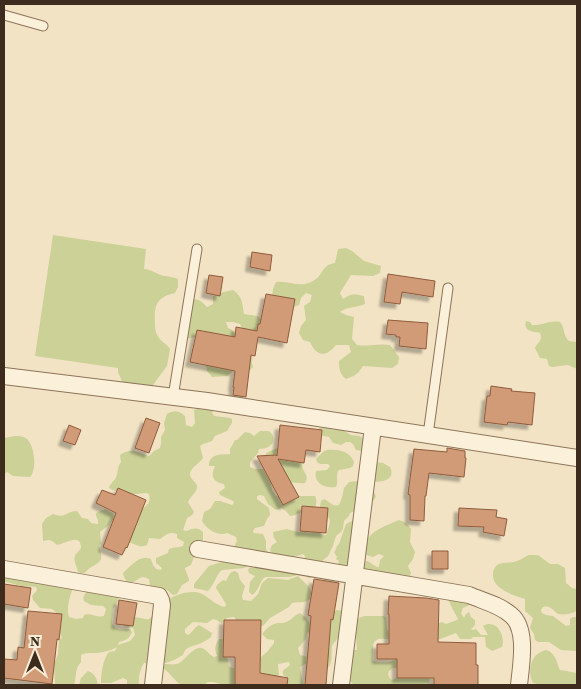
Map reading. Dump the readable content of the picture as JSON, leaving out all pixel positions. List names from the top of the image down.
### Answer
{
  "north": "top"
}
